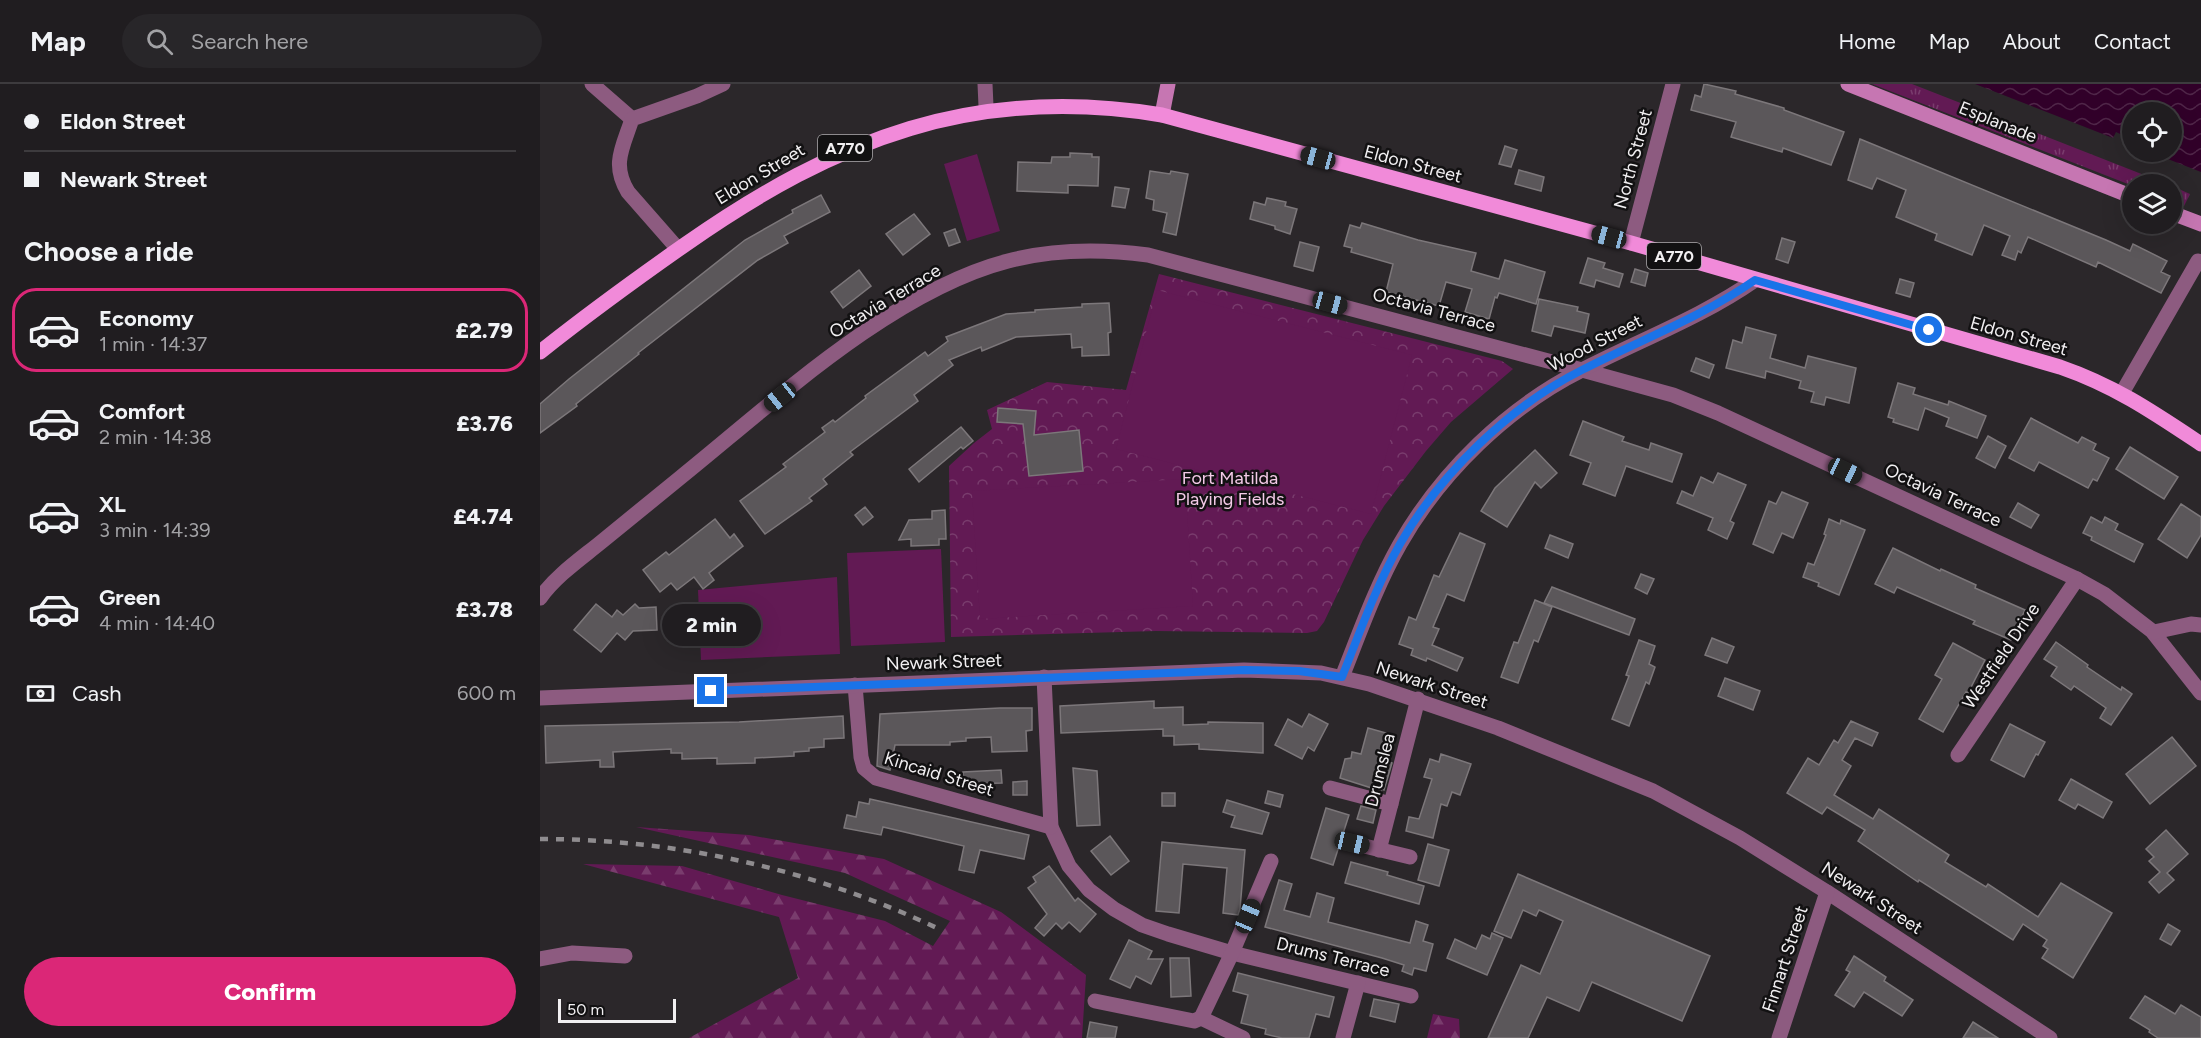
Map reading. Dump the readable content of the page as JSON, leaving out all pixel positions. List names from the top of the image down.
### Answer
{
  "streets": {
    "main road": ["A770", "Eldon Street"],
    "street": [
      "Esplanade",
      "North Street",
      "Octavia Terrace",
      "Wood Street",
      "Westfield Drive",
      "Newark Street",
      "Drumslea",
      "Kincaid Street",
      "Drums Terrace",
      "Finnart Street"
    ]
  },
  "crossings": [
    ["North Street", "Eldon Street"],
    ["Eldon Street", "Wood Street"],
    ["Octavia Terrace", "Wood Street"],
    ["Octavia Terrace", "Westfield Drive"],
    ["Wood Street", "Newark Street"],
    ["Newark Street", "Drumslea"],
    ["Newark Street", "Kincaid Street"],
    ["Newark Street", "Drums Terrace"],
    ["Newark Street", "Finnart Street"],
    ["Kincaid Street", "Drums Terrace"]
  ],
  "parks": ["Fort Matilda Playing Fields"],
  "scale_bar": "50 m",
  "page": {
    "header": "Map",
    "search": "Search here",
    "nav": [
      "Home",
      "Map",
      "About",
      "Contact"
    ],
    "banner": ["Eldon Street", "Newark Street"],
    "heading": "Choose a ride",
    "list": [
      {
        "name": "Economy",
        "note": "1 min · 14:37",
        "value": "£2.79"
      },
      {
        "name": "Comfort",
        "note": "2 min · 14:38",
        "value": "£3.76"
      },
      {
        "name": "XL",
        "note": "3 min · 14:39",
        "value": "£4.74"
      },
      {
        "name": "Green",
        "note": "4 min · 14:40",
        "value": "£3.78"
      }
    ],
    "bubble": "2 min",
    "pay": ["Cash", "600 m"],
    "buttons": "Confirm",
    "scale": "50 m"
  }
}
